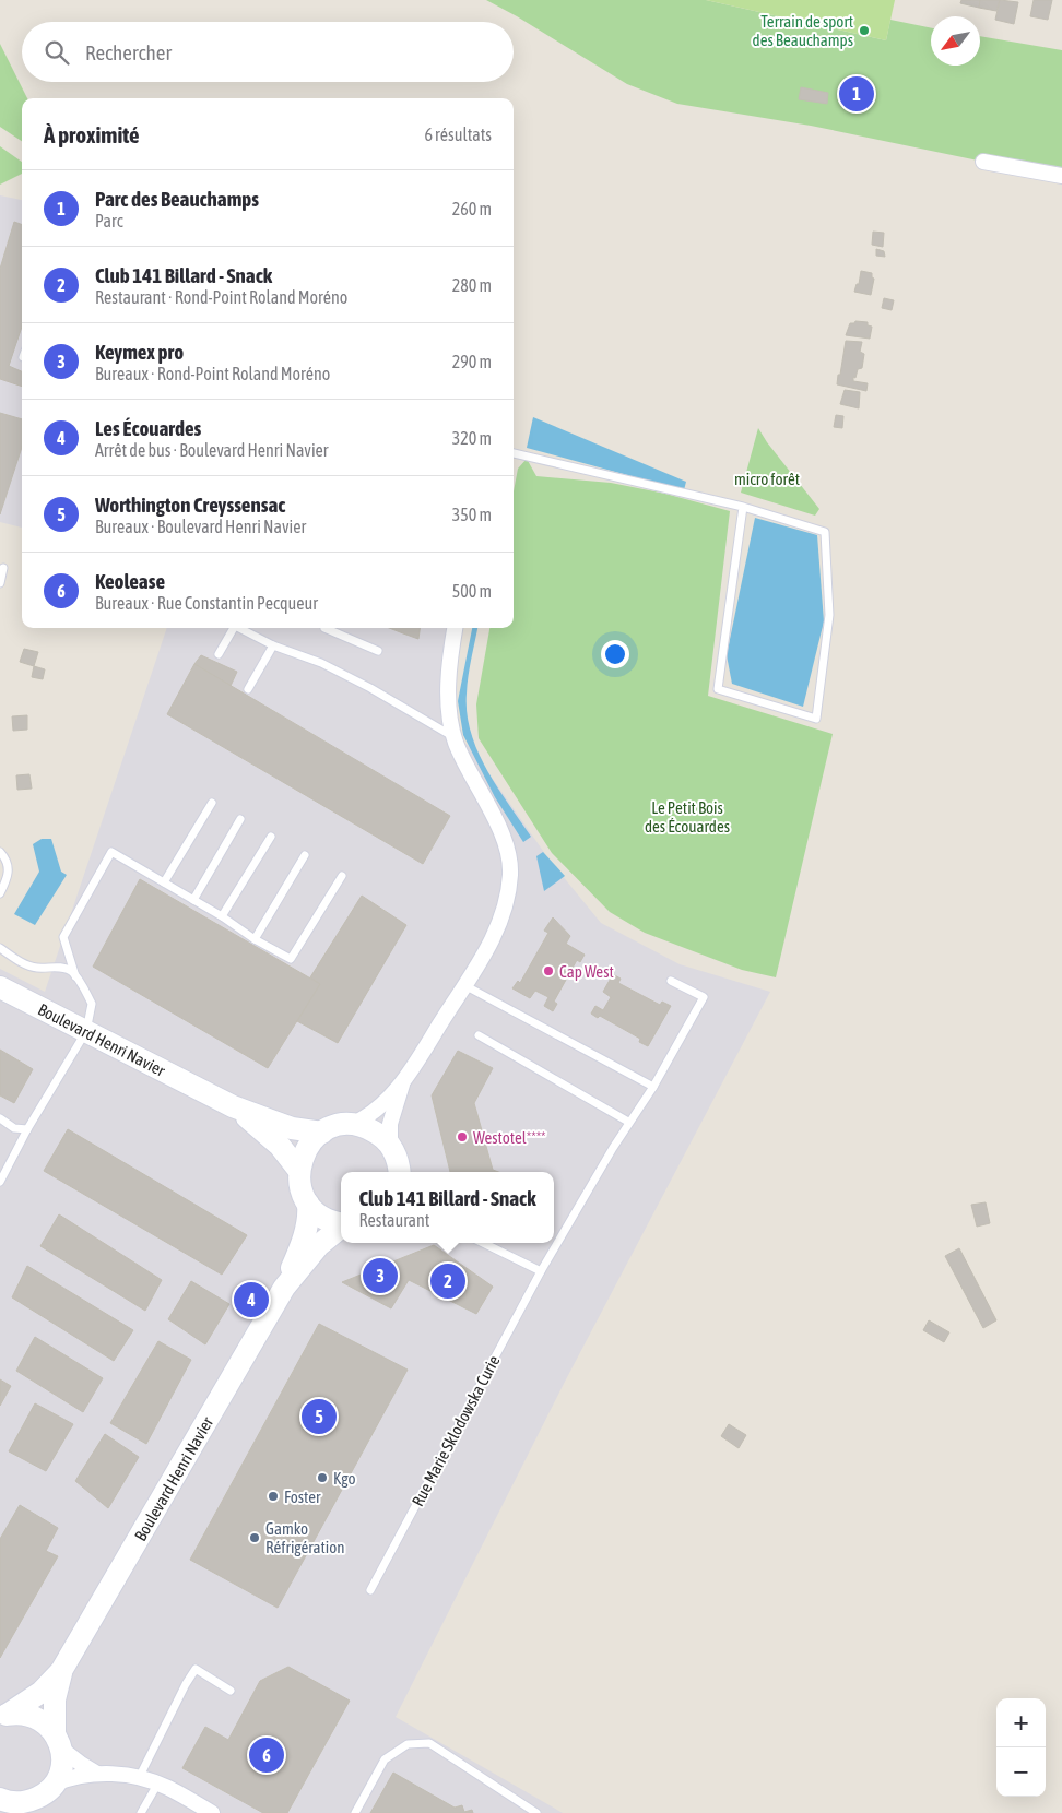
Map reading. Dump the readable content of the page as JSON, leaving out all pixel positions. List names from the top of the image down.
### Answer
{
  "streets": {
    "main road": ["Boulevard Henri Navier"],
    "lane": ["Rue Marie Sklodowska Curie"]
  },
  "parks": ["micro forêt", "Le Petit Bois des Écouardes"],
  "places": [
    "Terrain de sport des Beauchamps",
    "Cap West",
    "Westotel****",
    "Kgo",
    "Foster",
    "Gamko Réfrigération"
  ],
  "north": "bottom left",
  "page": {
    "search": "Rechercher",
    "pins": [
      "1",
      "3",
      "2",
      "4",
      "5",
      "6"
    ],
    "heading": ["À proximité", "6 résultats"],
    "list": [
      {
        "mark": "1",
        "name": "Parc des Beauchamps",
        "note": "Parc",
        "value": "260 m"
      },
      {
        "mark": "2",
        "name": "Club 141 Billard - Snack",
        "note": "Restaurant · Rond-Point Roland Moréno",
        "value": "280 m"
      },
      {
        "mark": "3",
        "name": "Keymex pro",
        "note": "Bureaux · Rond-Point Roland Moréno",
        "value": "290 m"
      },
      {
        "mark": "4",
        "name": "Les Écouardes",
        "note": "Arrêt de bus · Boulevard Henri Navier",
        "value": "320 m"
      },
      {
        "mark": "5",
        "name": "Worthington Creyssensac",
        "note": "Bureaux · Boulevard Henri Navier",
        "value": "350 m"
      },
      {
        "mark": "6",
        "name": "Keolease",
        "note": "Bureaux · Rue Constantin Pecqueur",
        "value": "500 m"
      }
    ],
    "popup": ["Club 141 Billard - Snack", "Restaurant"],
    "map_buttons": ["+", "−"]
  }
}
